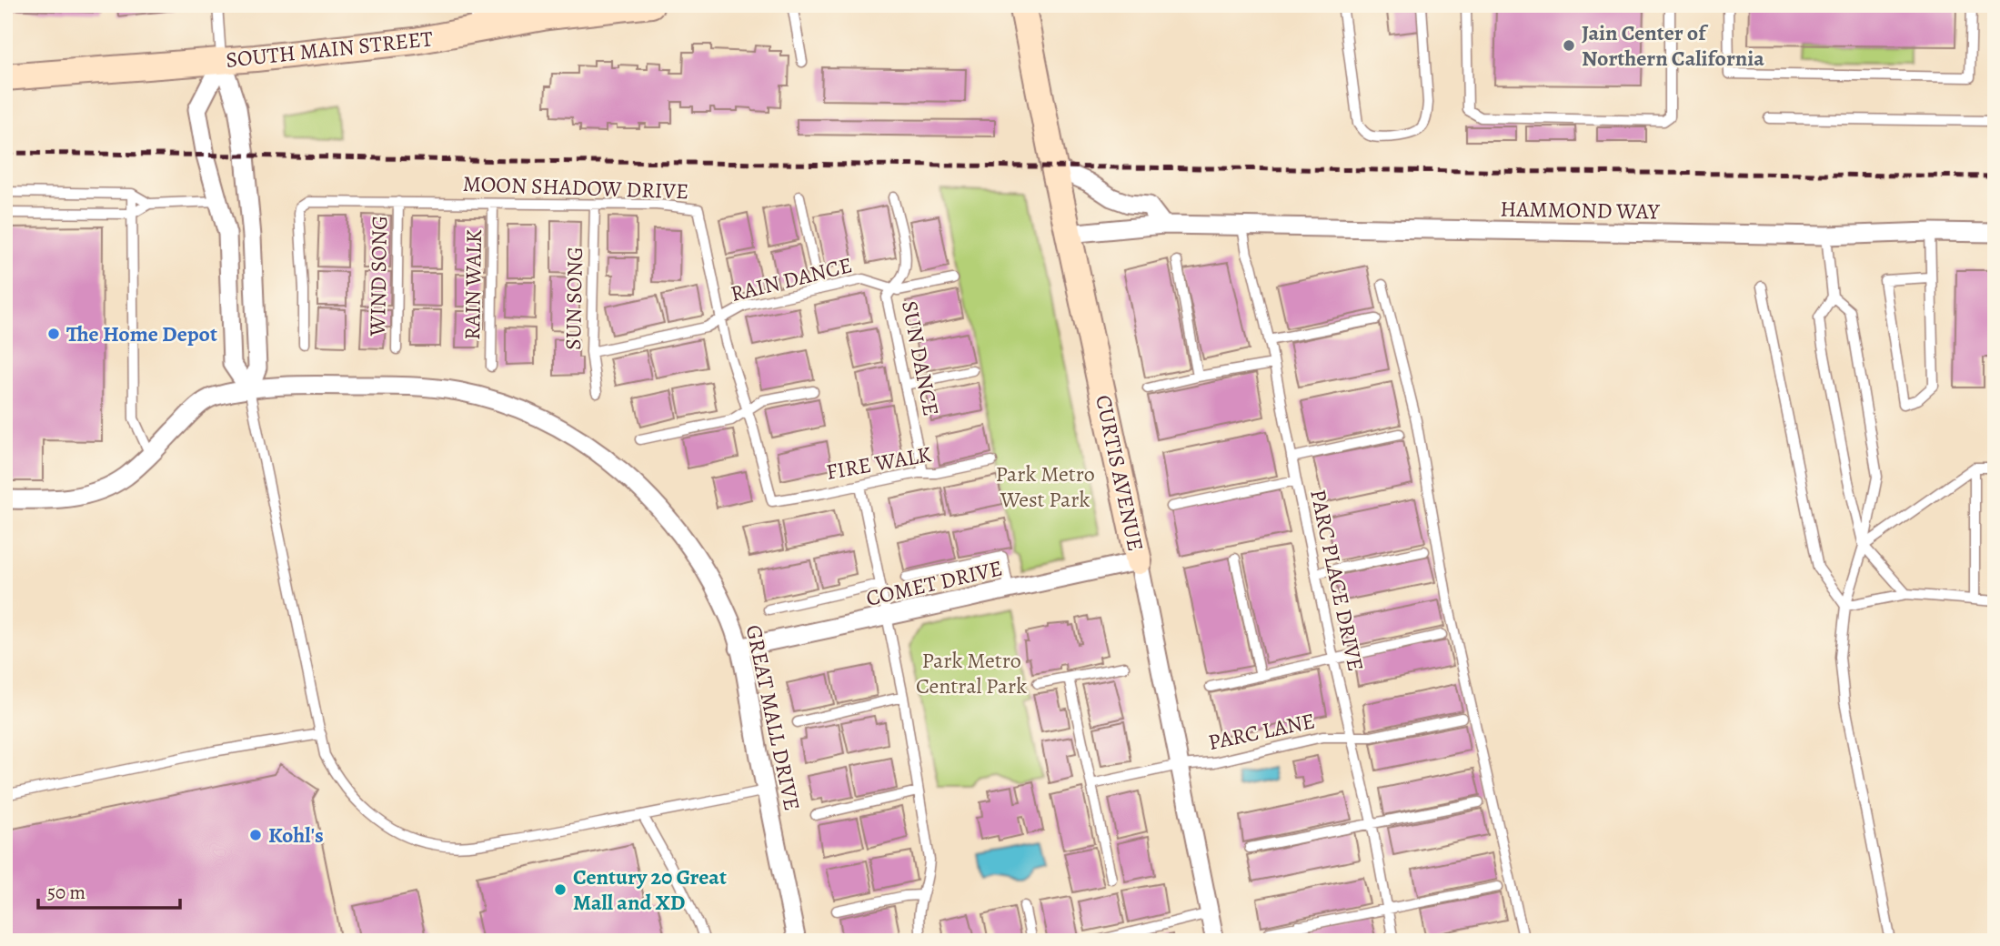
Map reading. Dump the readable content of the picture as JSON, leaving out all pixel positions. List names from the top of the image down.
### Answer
{
  "streets": {
    "main road": ["SOUTH MAIN STREET", "CURTIS AVENUE"],
    "street": ["HAMMOND WAY", "COMET DRIVE", "GREAT MALL DRIVE"],
    "lane": [
      "MOON SHADOW DRIVE",
      "WIND SONG",
      "RAIN DANCE",
      "RAIN WALK",
      "SUN SONG",
      "SUN DANCE",
      "FIRE WALK",
      "PARC PLACE DRIVE",
      "PARC LANE"
    ]
  },
  "crossings": [
    ["MOON SHADOW DRIVE", "WIND SONG"],
    ["MOON SHADOW DRIVE", "RAIN DANCE"],
    ["MOON SHADOW DRIVE", "RAIN WALK"],
    ["MOON SHADOW DRIVE", "SUN SONG"],
    ["MOON SHADOW DRIVE", "FIRE WALK"],
    ["HAMMOND WAY", "CURTIS AVENUE"],
    ["HAMMOND WAY", "PARC PLACE DRIVE"],
    ["RAIN DANCE", "SUN SONG"],
    ["RAIN DANCE", "SUN DANCE"],
    ["SUN DANCE", "FIRE WALK"],
    ["CURTIS AVENUE", "COMET DRIVE"],
    ["CURTIS AVENUE", "PARC LANE"],
    ["PARC PLACE DRIVE", "PARC LANE"],
    ["COMET DRIVE", "GREAT MALL DRIVE"]
  ],
  "parks": ["Park Metro West Park", "Park Metro Central Park"],
  "places": [
    "Jain Center of Northern California",
    "The Home Depot",
    "Kohl's",
    "Century 20 Great Mall and XD"
  ],
  "scale_bar": "50 m"
}
